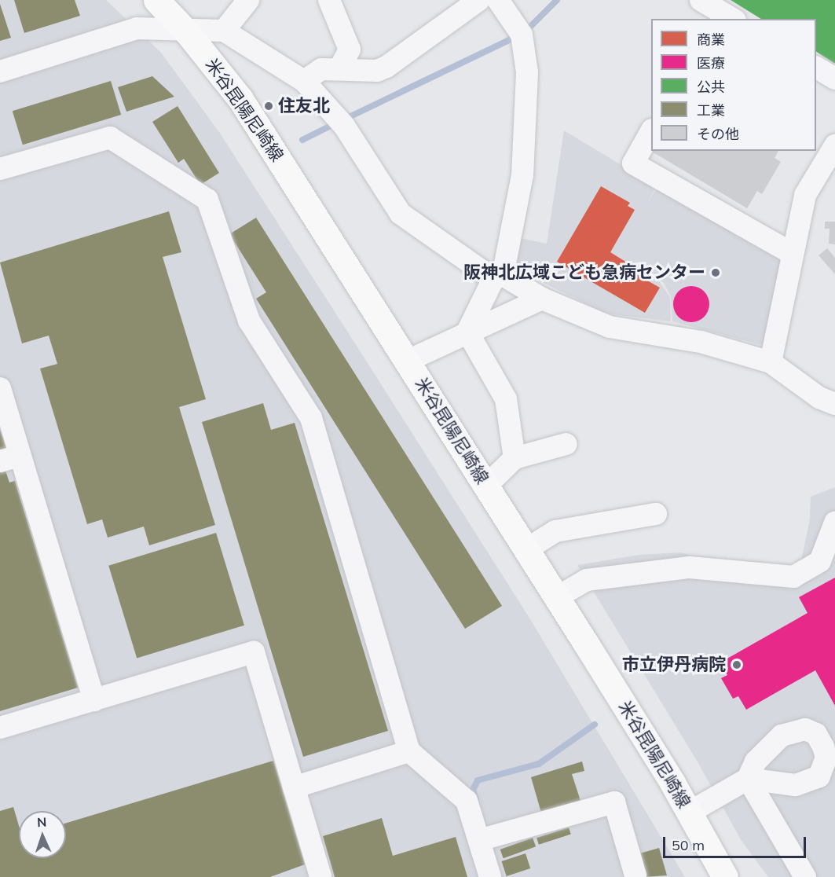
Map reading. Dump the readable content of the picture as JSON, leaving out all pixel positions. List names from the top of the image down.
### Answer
{
  "streets": {
    "main road": ["米谷昆陽尼崎線"]
  },
  "places": ["住友北", "阪神北広域こども急病センター", "市立伊丹病院"],
  "legend": [
    "商業",
    "医療",
    "公共",
    "工業",
    "その他"
  ],
  "scale_bar": "50 m",
  "north": "top"
}
